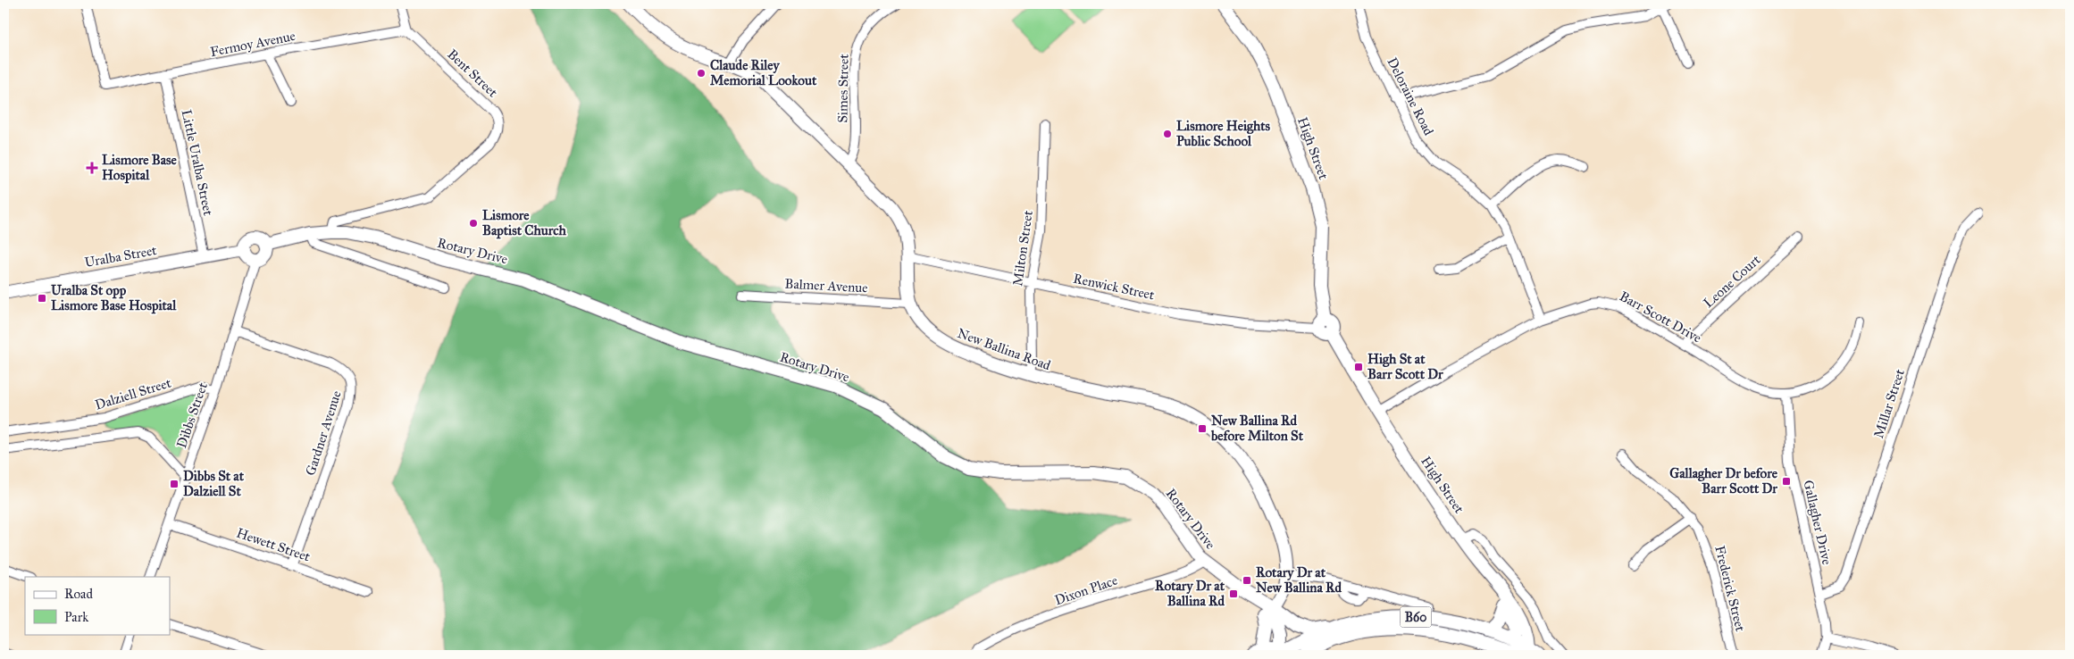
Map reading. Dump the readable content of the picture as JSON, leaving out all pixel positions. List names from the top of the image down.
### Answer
{
  "streets": {
    "main road": ["B60"],
    "street": [
      "Fermoy Avenue",
      "Bent Street",
      "Simes Street",
      "Deloraine Road",
      "High Street",
      "Little Uralba Street",
      "Milton Street",
      "Rotary Drive",
      "Uralba Street",
      "Leone Court",
      "Balmer Avenue",
      "Renwick Street",
      "Barr Scott Drive",
      "New Ballina Road",
      "Dalziell Street",
      "Millar Street",
      "Dibbs Street",
      "Gardner Avenue",
      "Gallagher Drive",
      "Hewett Street",
      "Frederick Street",
      "Dixon Place"
    ]
  },
  "crossings": [
    ["Fermoy Avenue", "Bent Street"],
    ["Fermoy Avenue", "Little Uralba Street"],
    ["Bent Street", "Rotary Drive"],
    ["Bent Street", "Uralba Street"],
    ["Simes Street", "New Ballina Road"],
    ["Deloraine Road", "Barr Scott Drive"],
    ["High Street", "Renwick Street"],
    ["High Street", "Barr Scott Drive"],
    ["Little Uralba Street", "Uralba Street"],
    ["Milton Street", "Renwick Street"],
    ["Milton Street", "New Ballina Road"],
    ["Rotary Drive", "Uralba Street"],
    ["Rotary Drive", "New Ballina Road"],
    ["Rotary Drive", "Dixon Place"],
    ["Rotary Drive", "B60"],
    ["Uralba Street", "Dibbs Street"],
    ["Leone Court", "Barr Scott Drive"],
    ["Balmer Avenue", "New Ballina Road"],
    ["Renwick Street", "New Ballina Road"],
    ["Barr Scott Drive", "Gallagher Drive"],
    ["Dalziell Street", "Dibbs Street"],
    ["Millar Street", "Gallagher Drive"],
    ["Dibbs Street", "Gardner Avenue"],
    ["Dibbs Street", "Hewett Street"],
    ["Gardner Avenue", "Hewett Street"]
  ],
  "places": {
    "other": ["Claude Riley Memorial Lookout", "Lismore Heights Public School", "Lismore Baptist Church"],
    "health": ["Lismore Base Hospital"],
    "transit": [
      "Uralba St opp Lismore Base Hospital",
      "High St at Barr Scott Dr",
      "New Ballina Rd before Milton St",
      "Gallagher Dr before Barr Scott Dr",
      "Dibbs St at Dalziell St",
      "Rotary Dr at New Ballina Rd",
      "Rotary Dr at Ballina Rd"
    ]
  },
  "legend": ["Road", "Park"]
}
